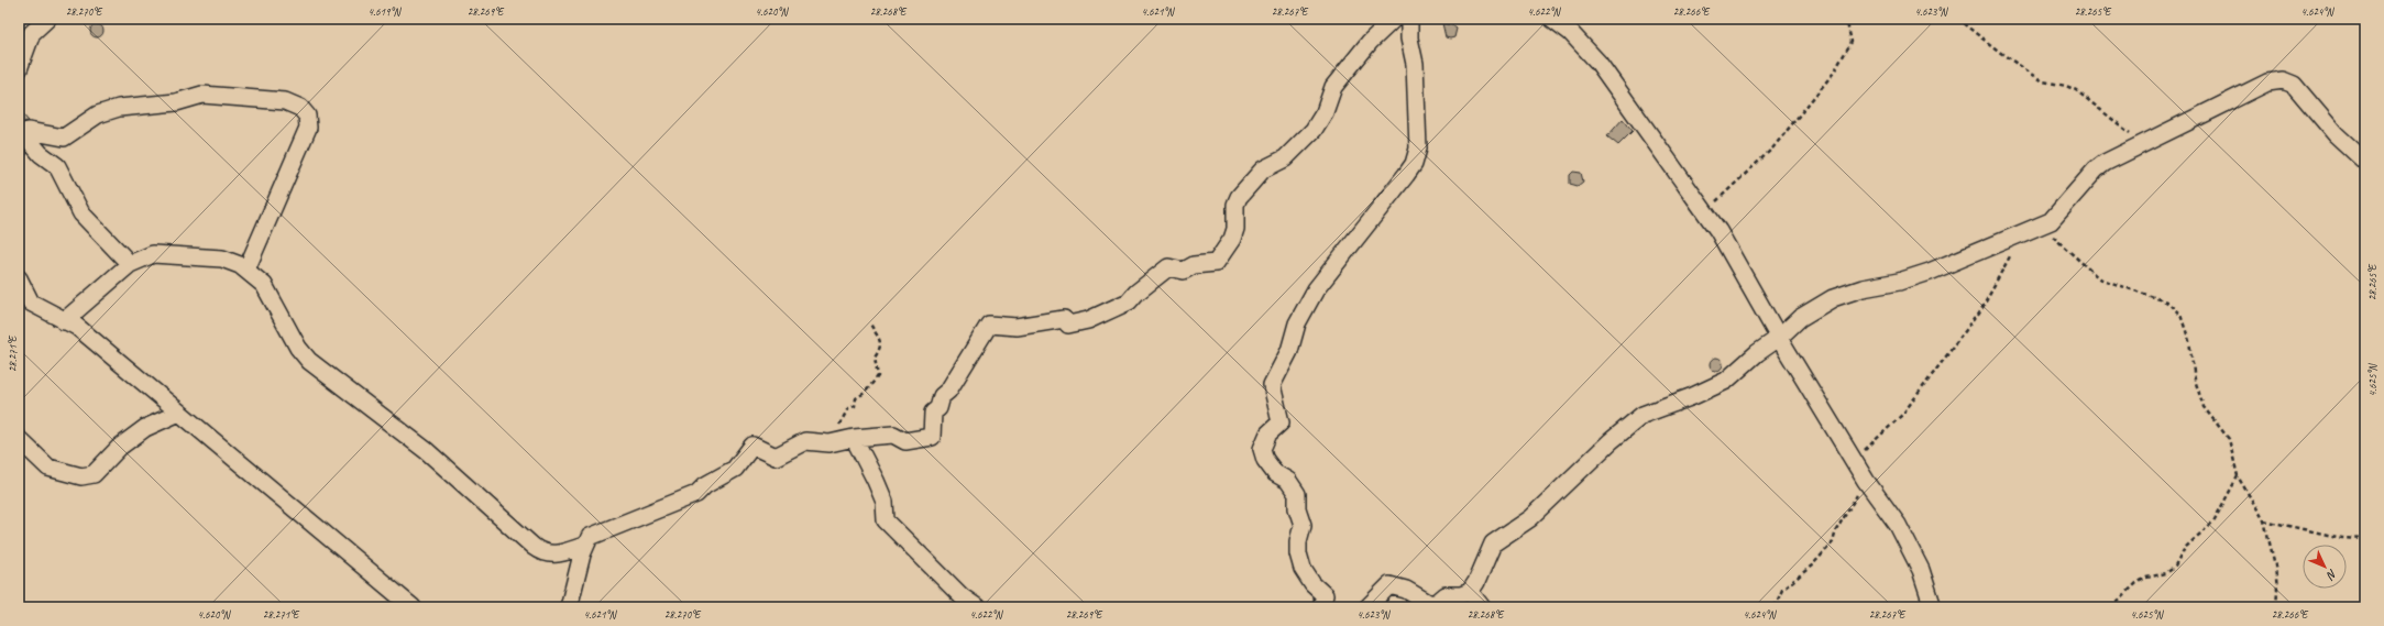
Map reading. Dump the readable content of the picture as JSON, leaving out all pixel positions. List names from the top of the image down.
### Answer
{
  "north": "bottom right",
  "coordinates": [
    "28.270°E",
    "4.619°N",
    "28.269°E",
    "4.620°N",
    "28.268°E",
    "4.621°N",
    "28.267°E",
    "4.622°N",
    "28.266°E",
    "4.623°N",
    "28.265°E",
    "4.624°N",
    "28.271°E",
    "4.625°N"
  ]
}
